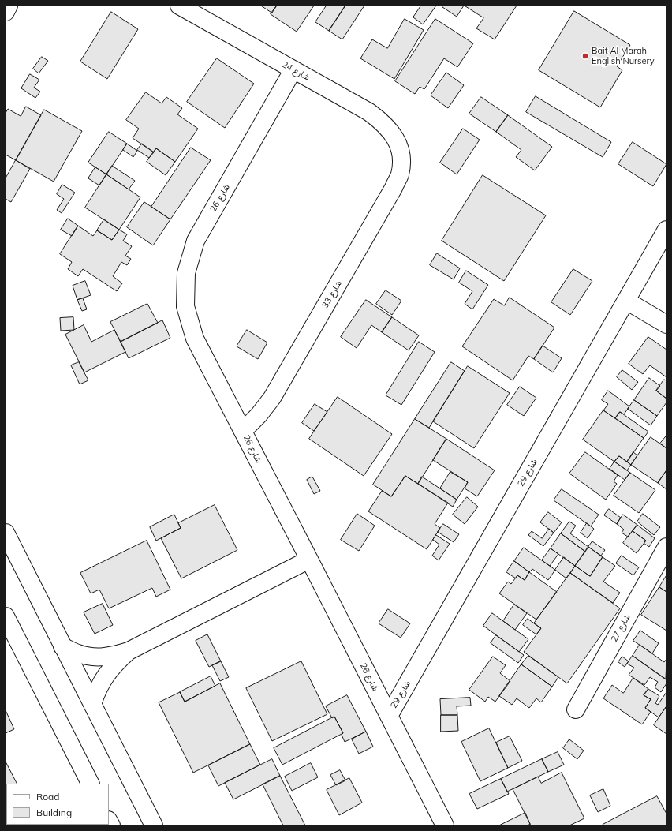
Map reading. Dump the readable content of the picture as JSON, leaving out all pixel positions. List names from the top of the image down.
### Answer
{
  "streets": {
    "street": [
      "شارع 24",
      "شارع 26",
      "شارع 33",
      "شارع 29",
      "شارع 27"
    ]
  },
  "crossings": [
    ["شارع 24", "شارع 26"],
    ["شارع 24", "شارع 33"],
    ["شارع 26", "شارع 33"],
    ["شارع 26", "شارع 29"]
  ],
  "places": ["Bait Al Marah English Nursery"],
  "legend": ["Road", "Building"]
}
